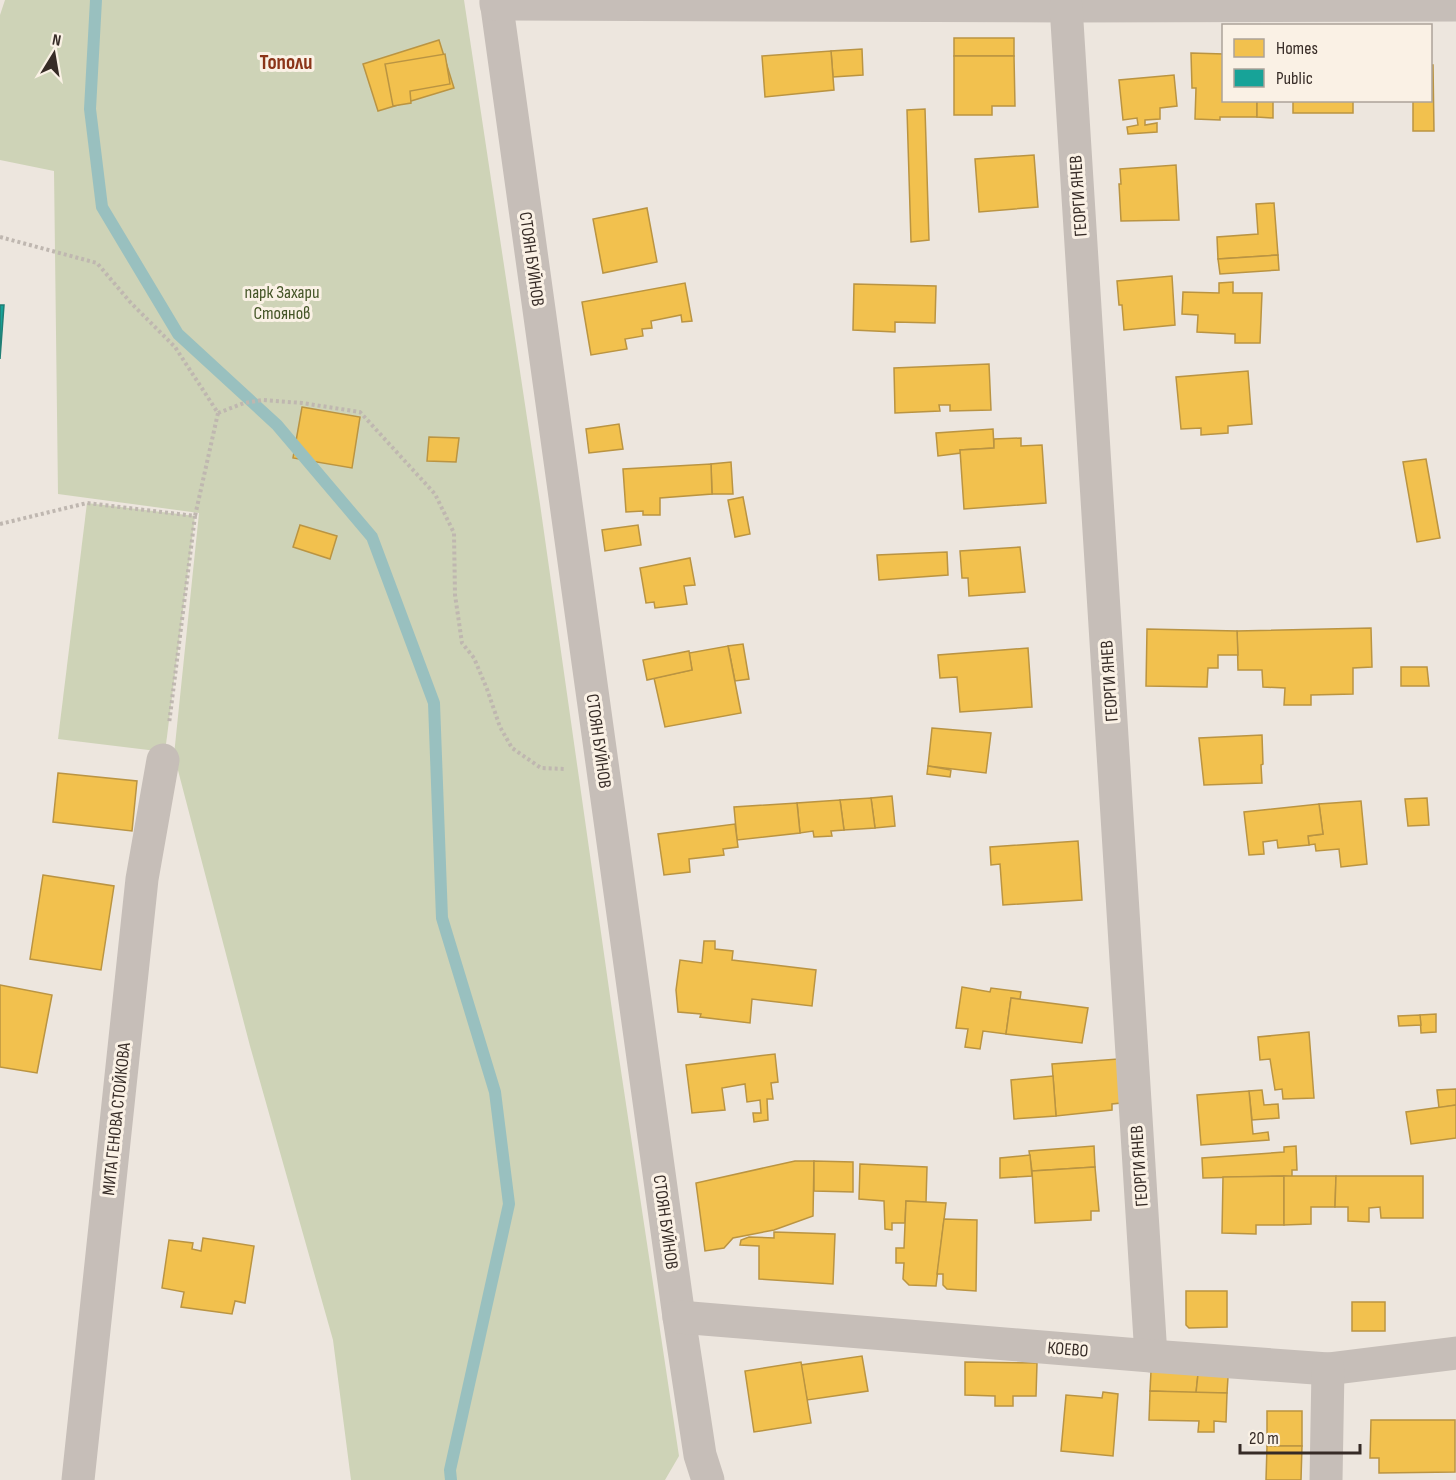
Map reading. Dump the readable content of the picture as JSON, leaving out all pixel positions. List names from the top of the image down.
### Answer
{
  "streets": {
    "street": [
      "ГЕОРГИ ЯНЕВ",
      "СТОЯН БУЙНОВ",
      "МИТА ГЕНОВА СТОЙКОВА",
      "КОЕВО"
    ]
  },
  "crossings": [
    ["ГЕОРГИ ЯНЕВ", "КОЕВО"],
    ["СТОЯН БУЙНОВ", "КОЕВО"]
  ],
  "districts": ["Тополи"],
  "parks": ["парк Захари Стоянов"],
  "legend": ["Homes", "Public"],
  "scale_bar": "20 m",
  "north": "top"
}
